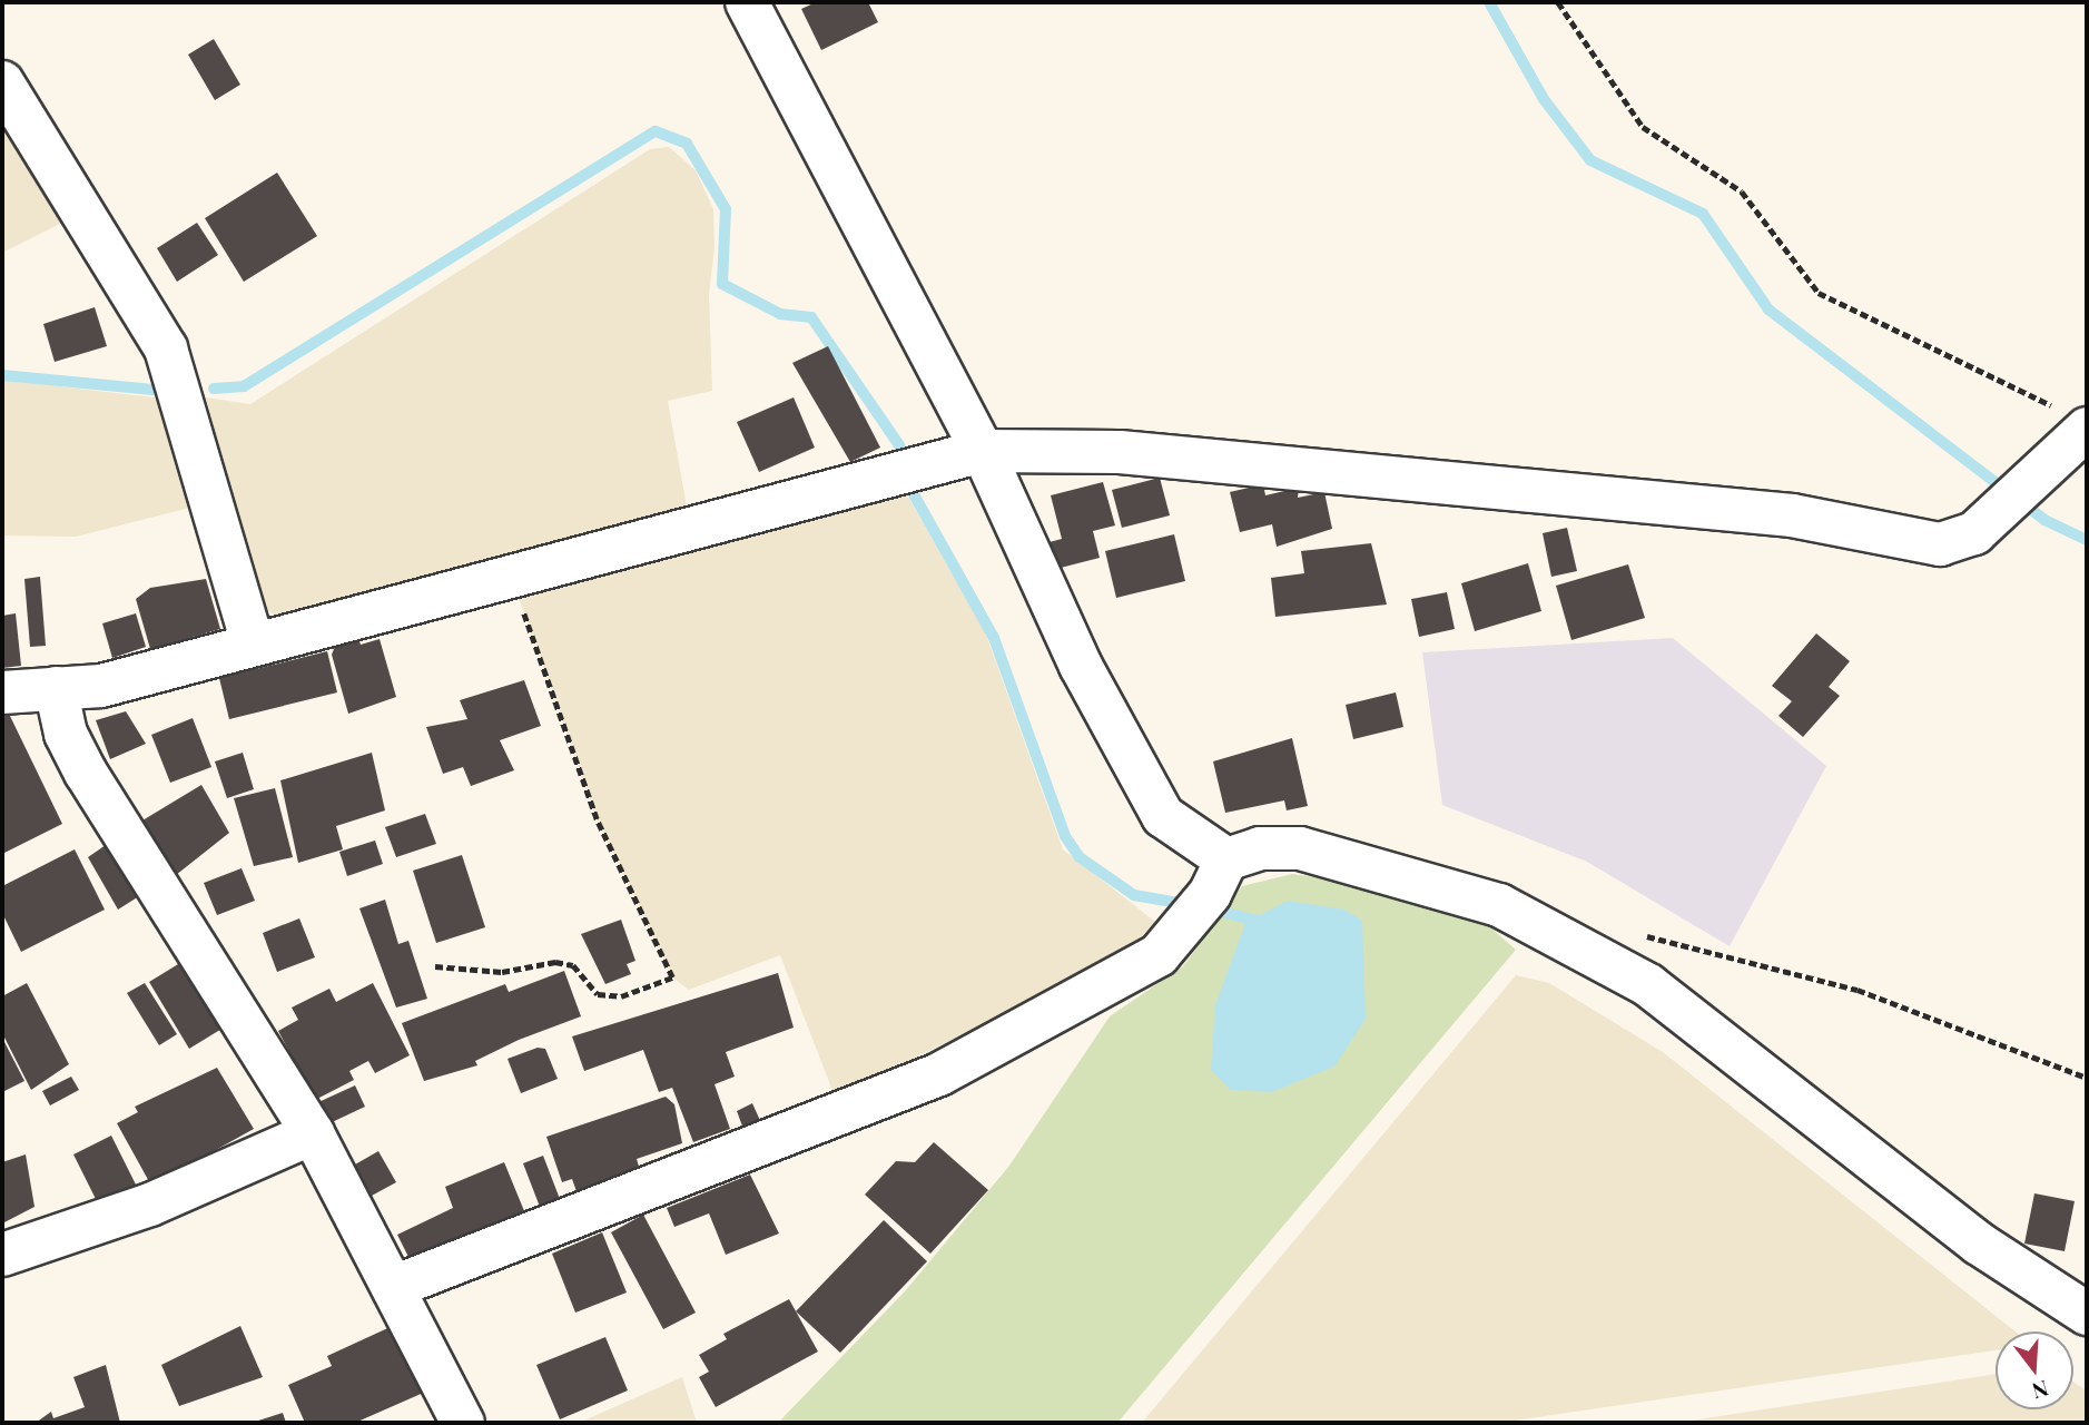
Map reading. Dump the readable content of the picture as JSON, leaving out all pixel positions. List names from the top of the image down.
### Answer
{
  "north": "bottom"
}
